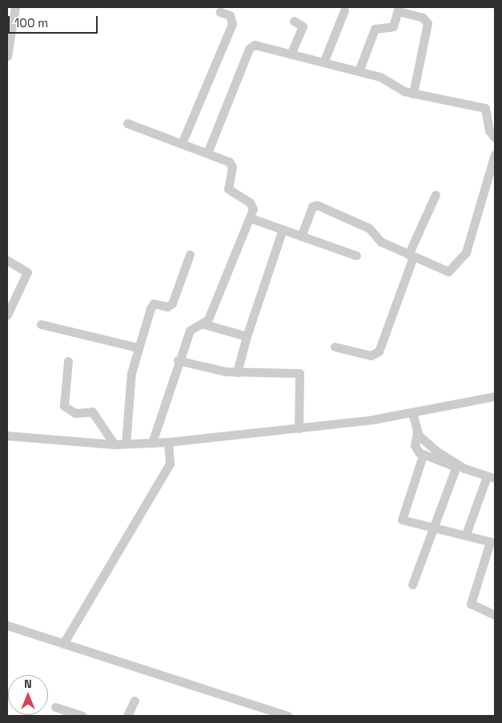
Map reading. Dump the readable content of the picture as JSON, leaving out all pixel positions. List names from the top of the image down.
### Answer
{
  "scale_bar": "100 m",
  "north": "top"
}
